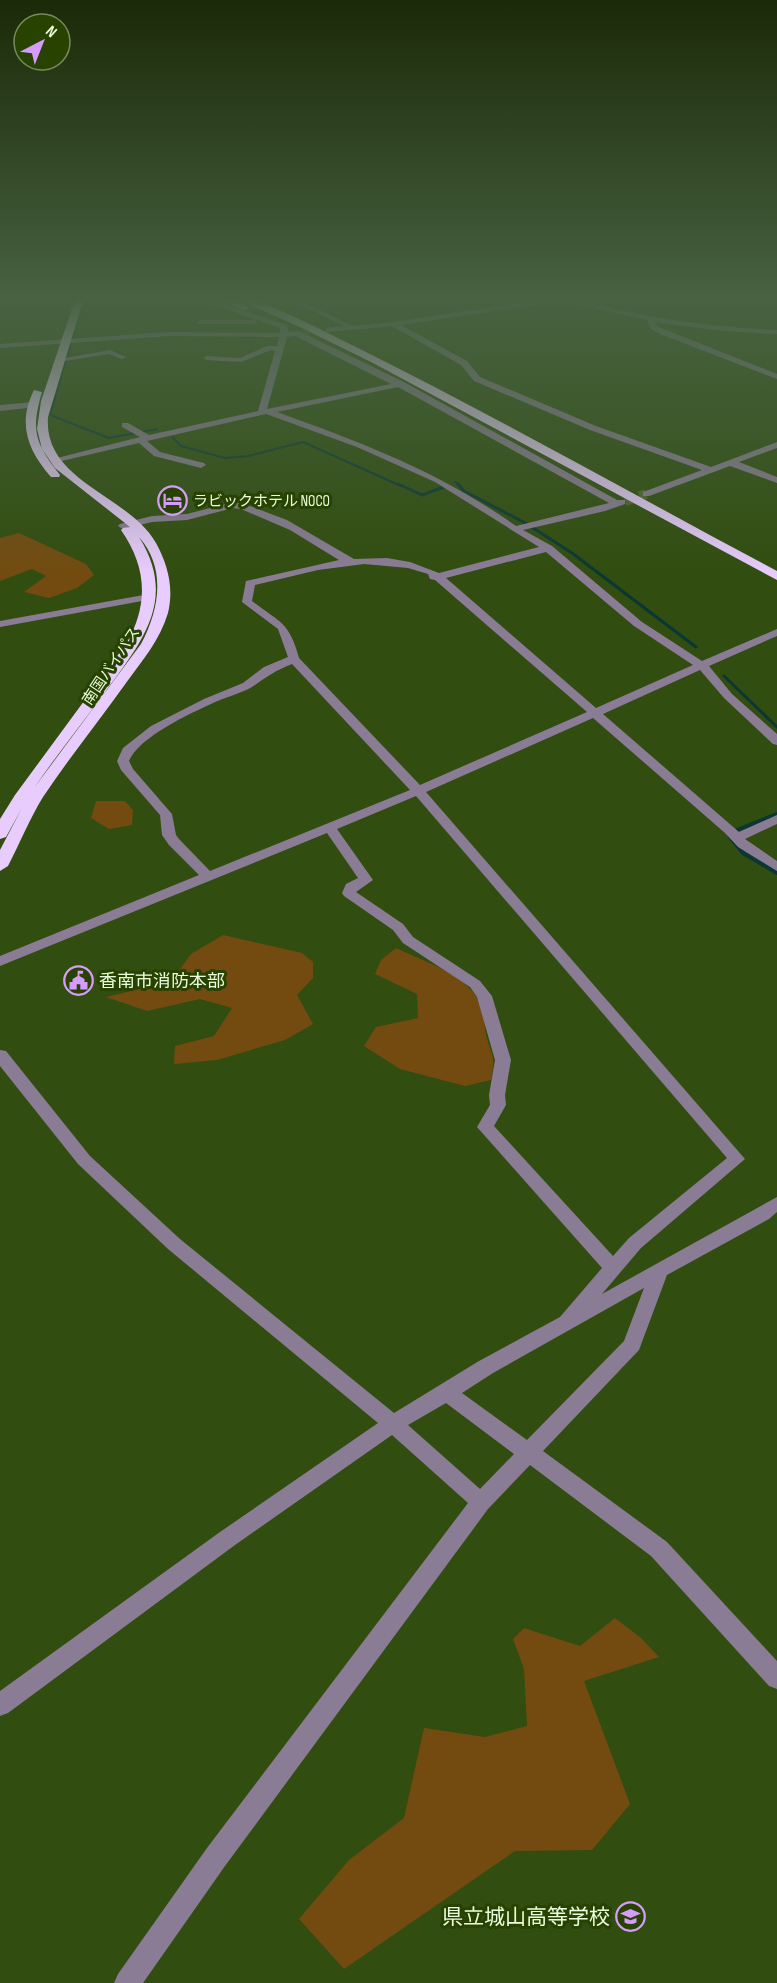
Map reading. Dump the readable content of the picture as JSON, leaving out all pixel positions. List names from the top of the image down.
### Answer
{
  "streets": {
    "highway": ["南国バイパス"]
  },
  "places": {
    "hotel": ["ラビックホテル NOCO"],
    "public building": ["香南市消防本部"],
    "school or university": ["県立城山高等学校"]
  },
  "north": "top right"
}
